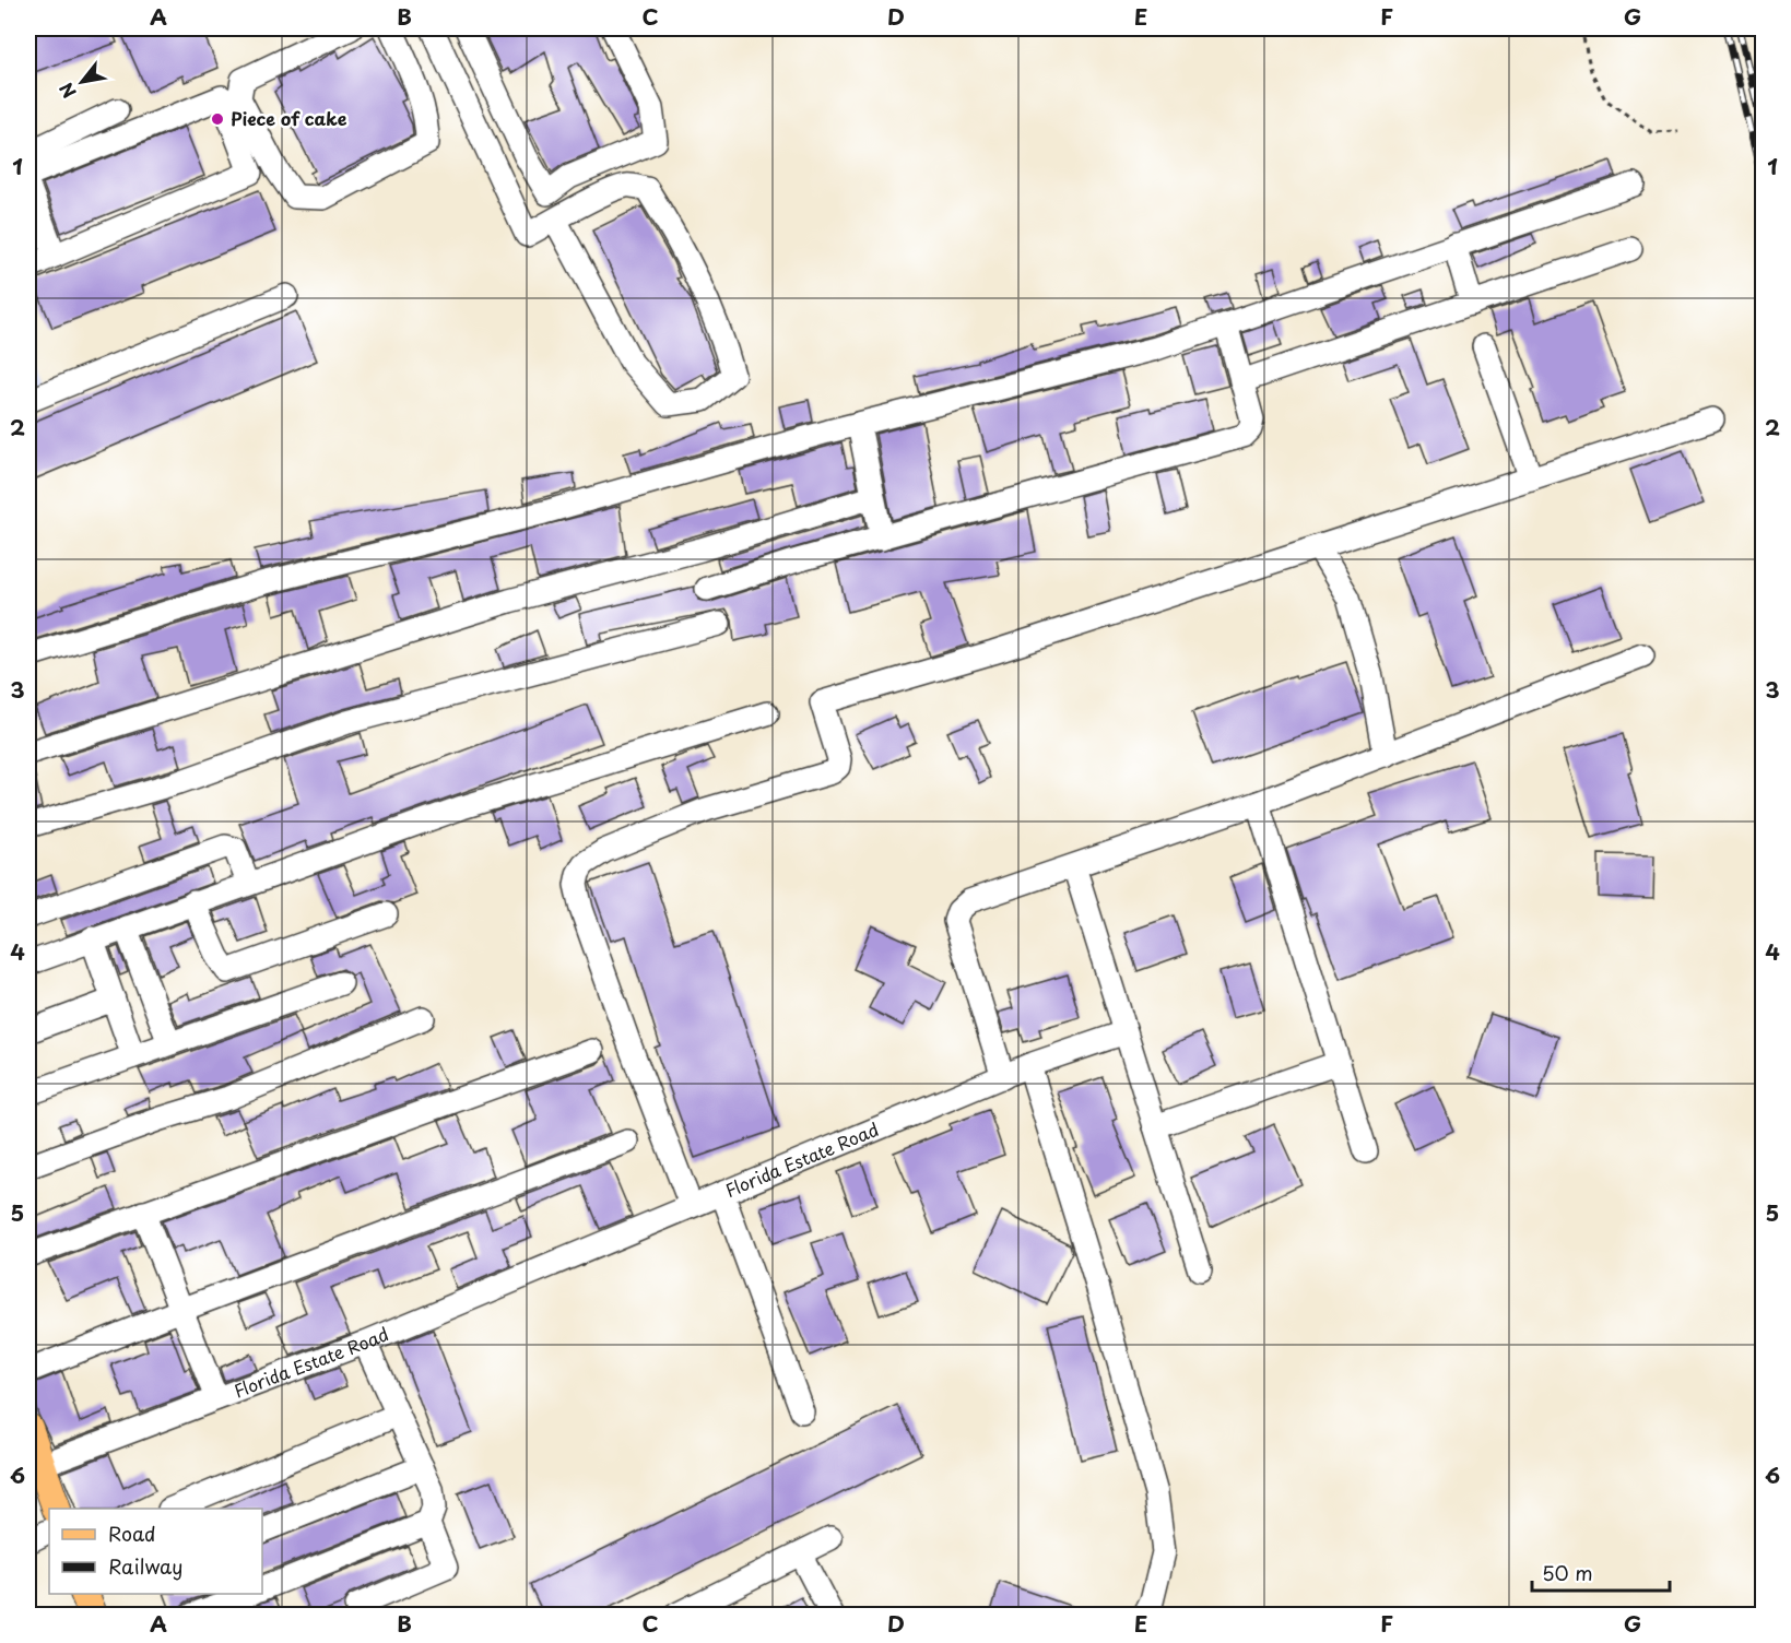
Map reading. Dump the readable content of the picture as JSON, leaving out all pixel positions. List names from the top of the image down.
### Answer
{
  "streets": {
    "street": ["Florida Estate Road"]
  },
  "places": ["Piece of cake"],
  "legend": ["Road", "Railway"],
  "scale_bar": "50 m",
  "north": "bottom left",
  "grid": {
    "columns": [
      "A",
      "B",
      "C",
      "D",
      "E",
      "F",
      "G"
    ],
    "rows": [
      "1",
      "2",
      "3",
      "4",
      "5",
      "6"
    ]
  }
}
